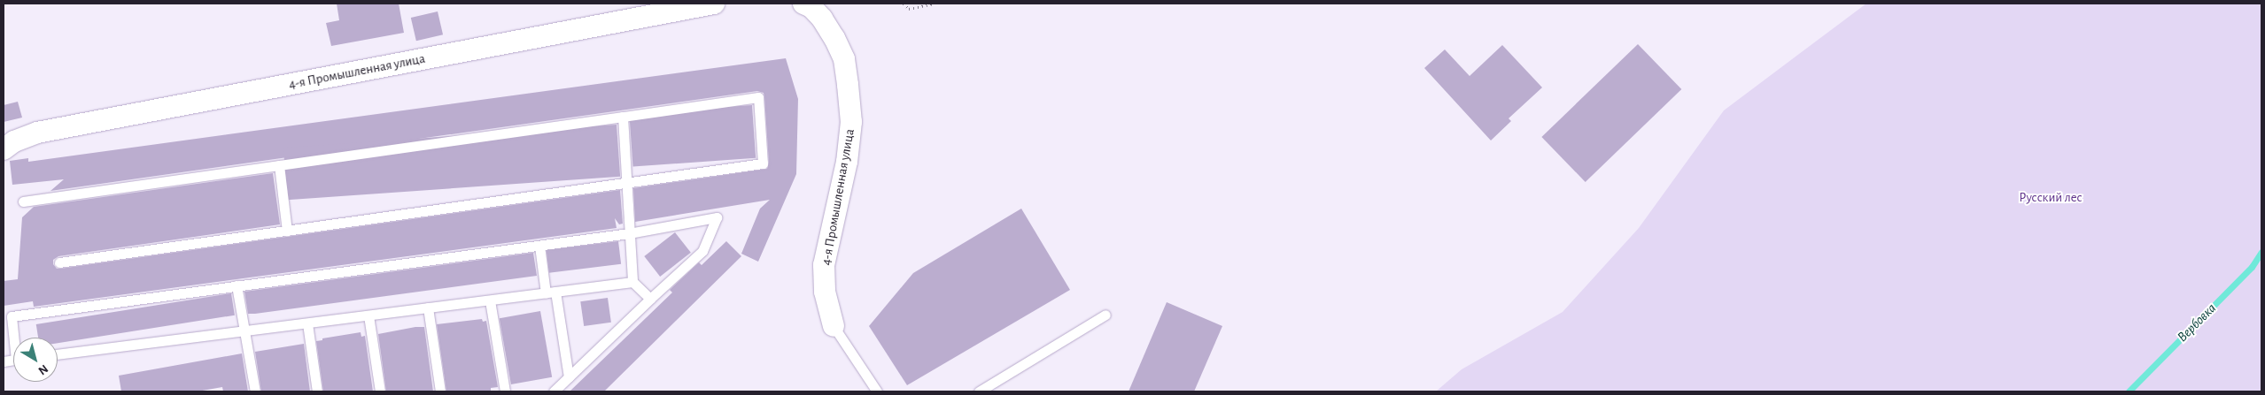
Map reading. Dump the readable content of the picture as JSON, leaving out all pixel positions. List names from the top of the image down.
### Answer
{
  "streets": {
    "street": ["4-я Промышленная улица"]
  },
  "water": ["Вербовка"],
  "parks": ["Русский лес"],
  "north": "bottom right"
}
